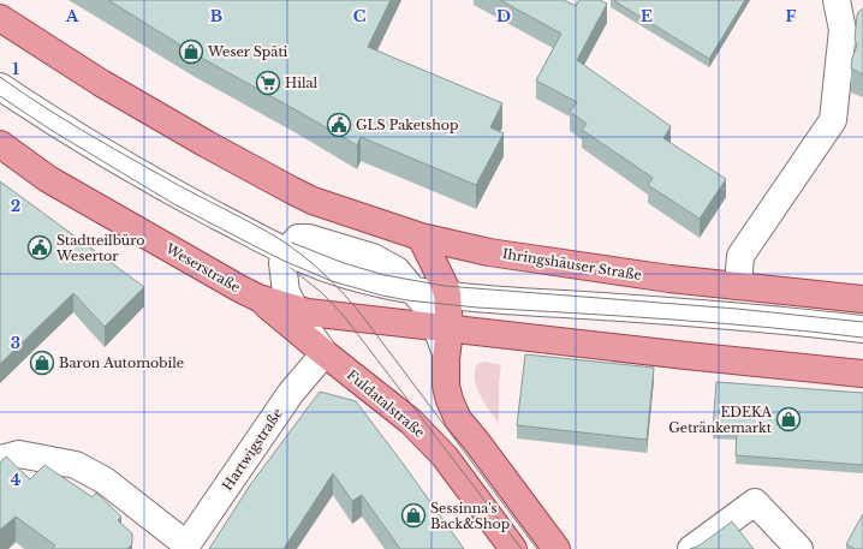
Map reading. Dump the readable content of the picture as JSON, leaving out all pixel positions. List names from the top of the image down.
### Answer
{
  "streets": {
    "main road": ["Ihringshäuser Straße", "Weserstraße", "Fuldatalstraße"],
    "street": ["Hartwigstraße"]
  },
  "crossings": [
    ["Weserstraße", "Fuldatalstraße"],
    ["Fuldatalstraße", "Hartwigstraße"]
  ],
  "places": {
    "shop": [
      "Weser Späti",
      "Baron Automobile",
      "EDEKA Getränkemarkt",
      "Sessinna's Back&Shop"
    ],
    "supermarket": ["Hilal"],
    "public building": ["GLS Paketshop", "Stadtteilbüro Wesertor"]
  },
  "grid": {
    "columns": [
      "A",
      "B",
      "C",
      "D",
      "E",
      "F"
    ],
    "rows": [
      "1",
      "2",
      "3",
      "4"
    ]
  }
}
